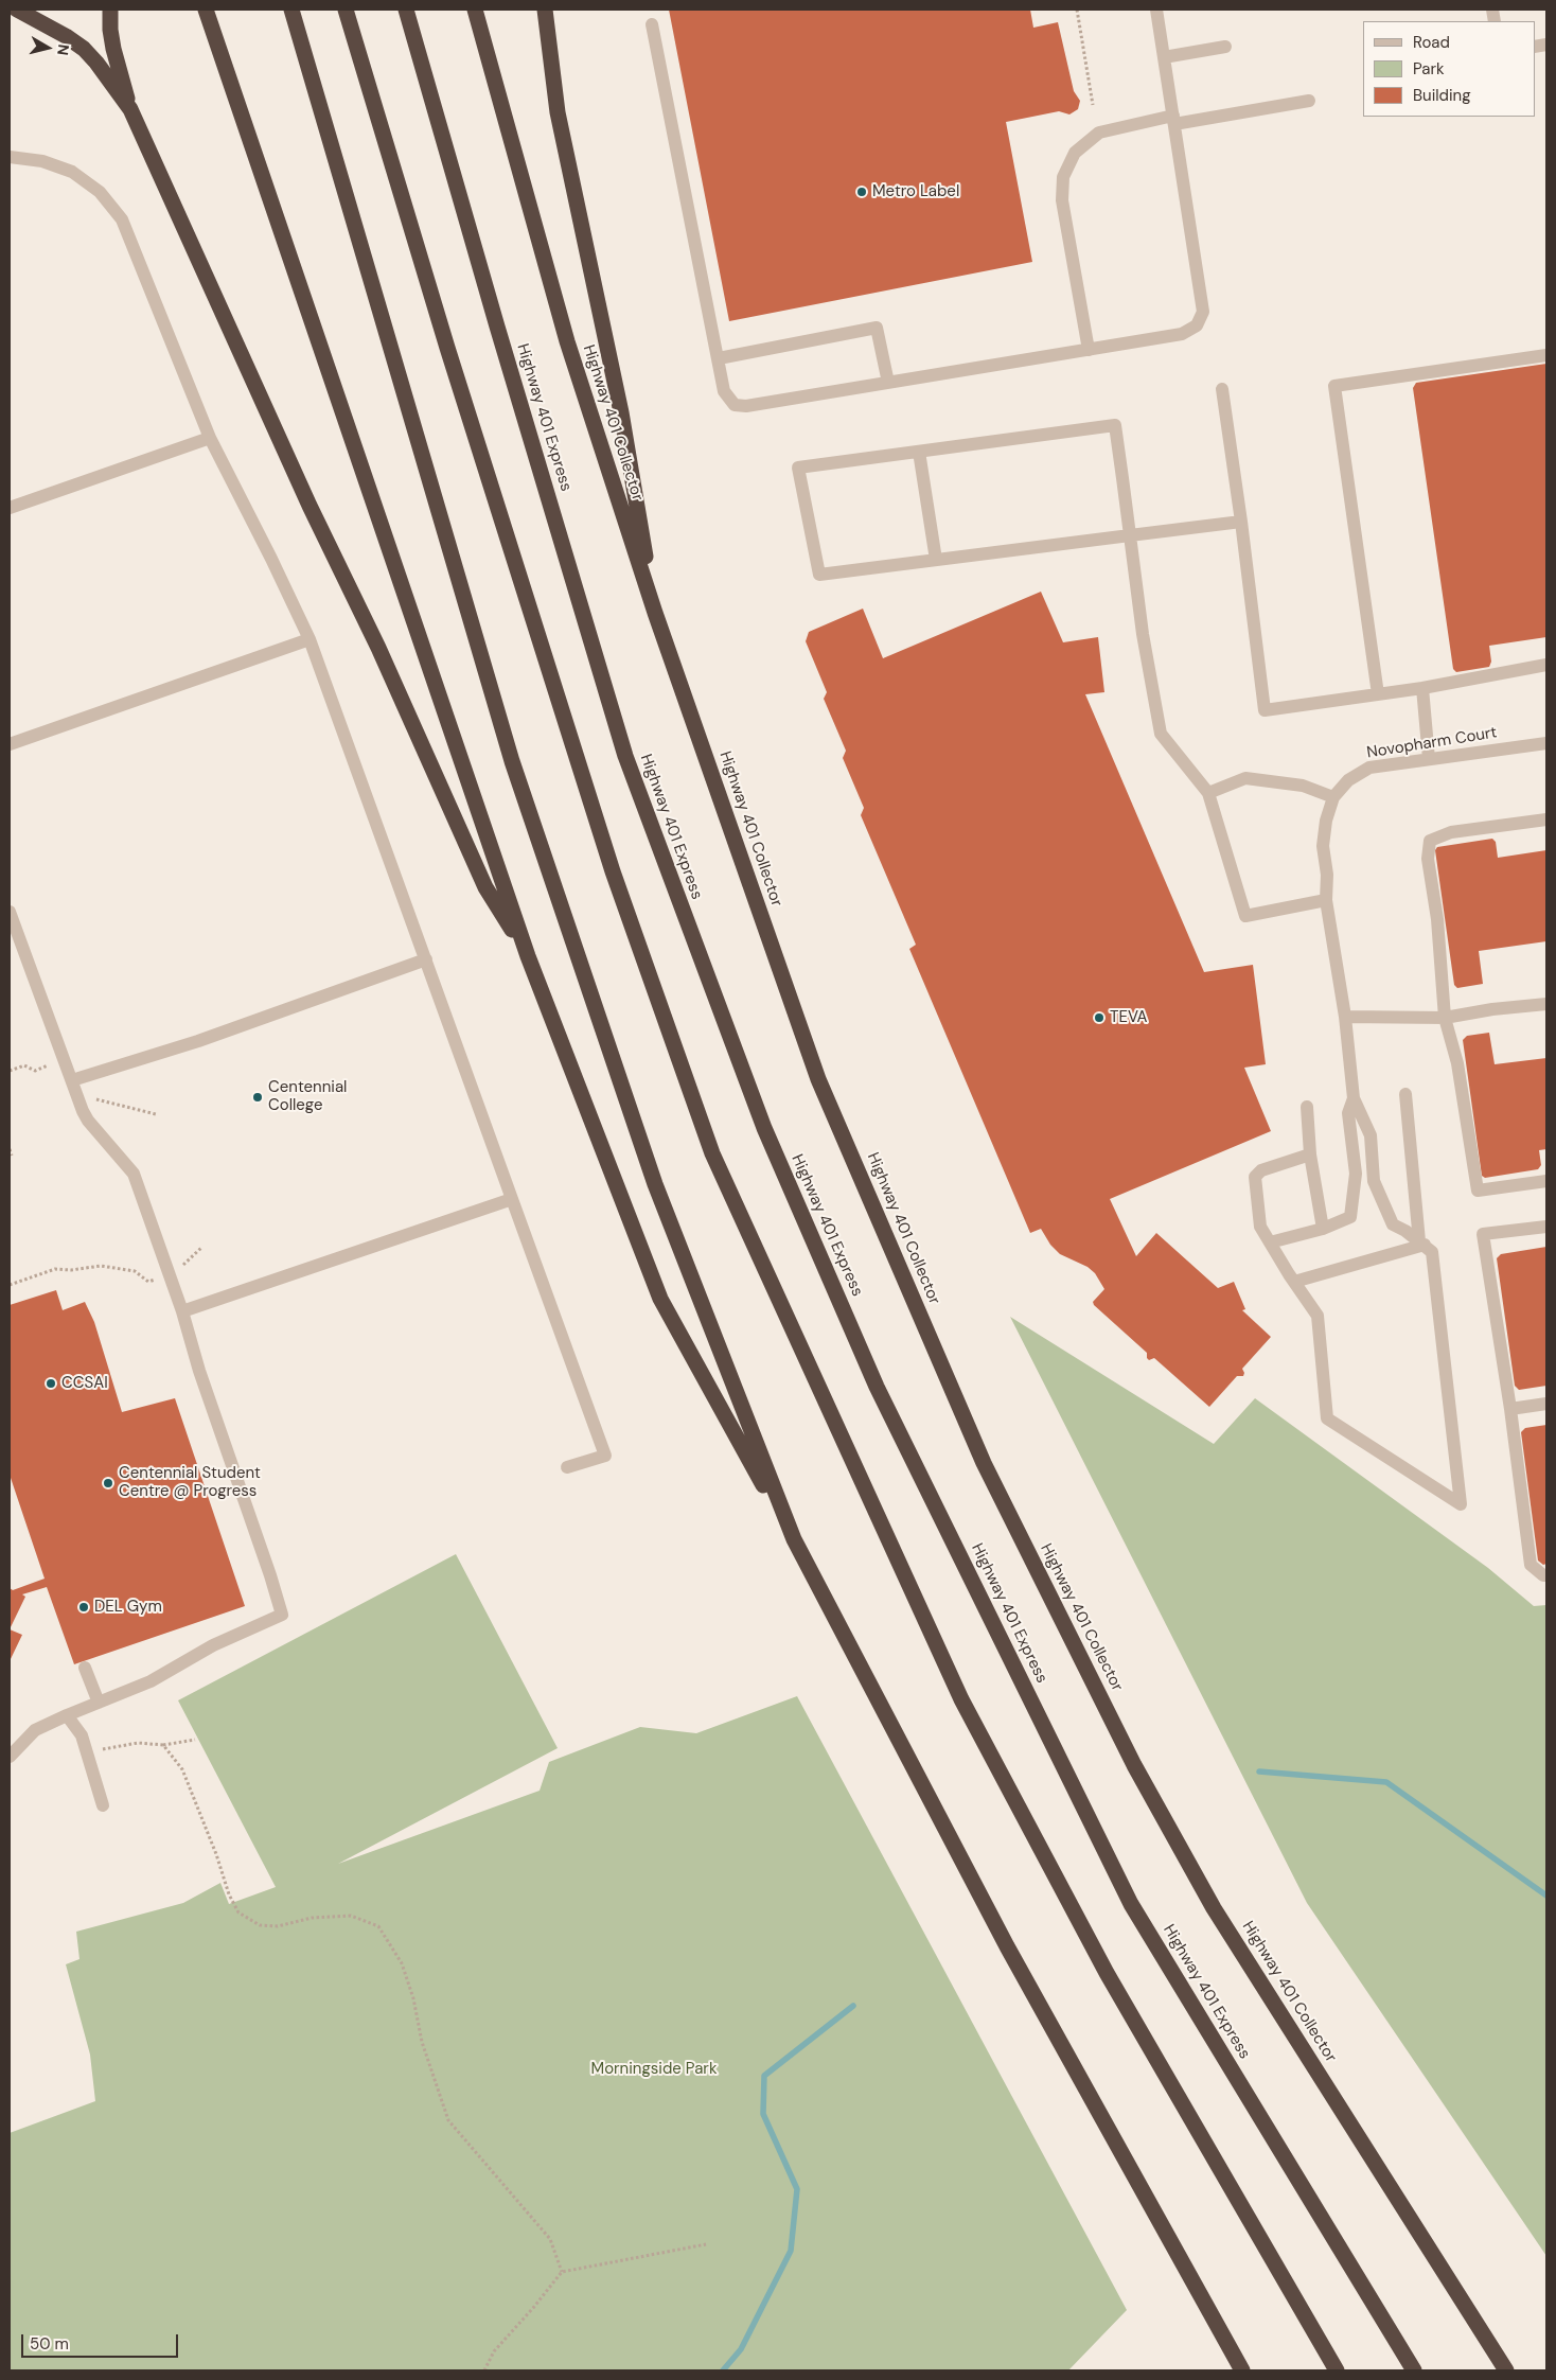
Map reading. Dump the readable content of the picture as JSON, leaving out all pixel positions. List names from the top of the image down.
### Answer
{
  "streets": {
    "highway": ["Highway 401 Express", "Highway 401 Collector"],
    "street": ["Novopharm Court"]
  },
  "parks": ["Morningside Park"],
  "places": [
    "Metro Label",
    "TEVA",
    "Centennial College",
    "CCSAI",
    "Centennial Student Centre @ Progress",
    "DEL Gym"
  ],
  "legend": ["Road", "Park", "Building"],
  "scale_bar": "50 m",
  "north": "right"
}
